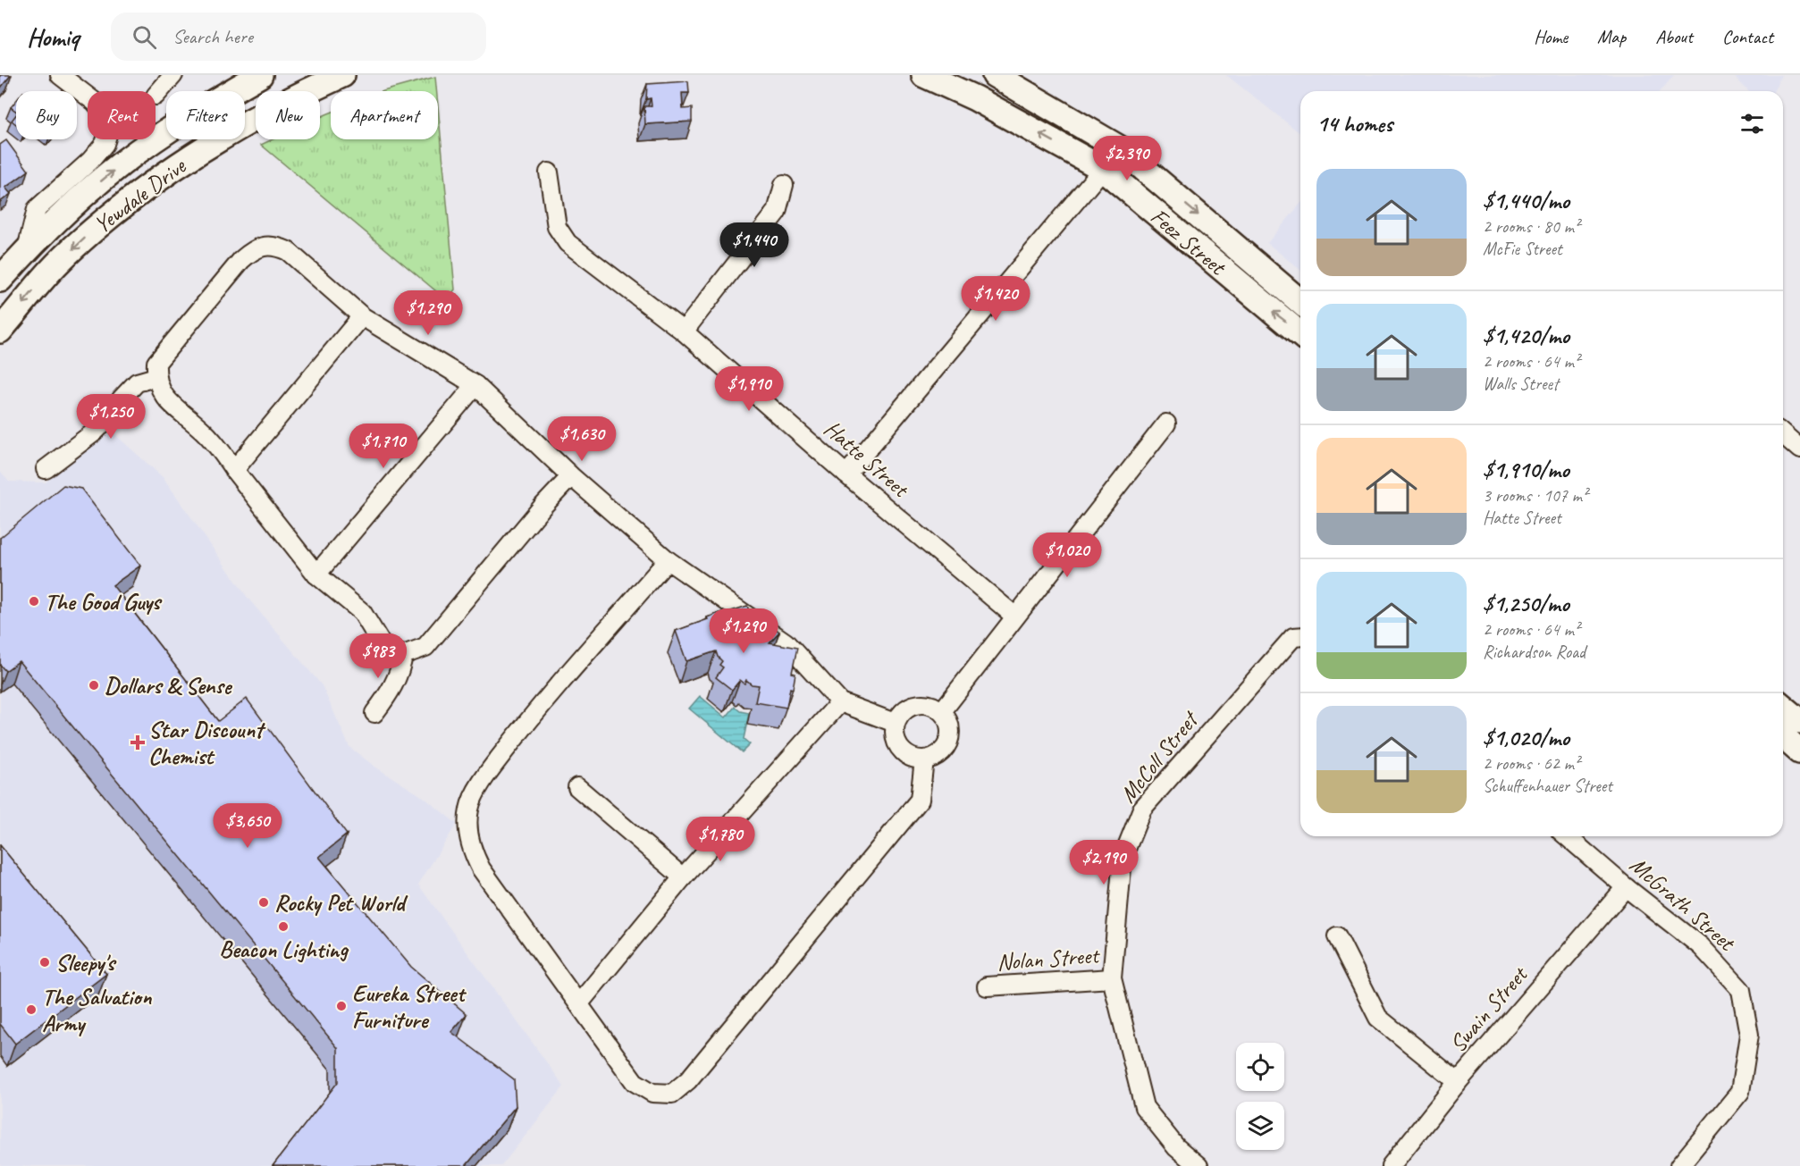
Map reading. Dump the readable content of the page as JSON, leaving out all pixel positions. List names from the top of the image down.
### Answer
{
  "streets": {
    "main road": ["Yewdale Drive", "Feez Street"],
    "street": [
      "Hatte Street",
      "McColl Street",
      "McGrath Street",
      "Nolan Street",
      "Swain Street"
    ]
  },
  "crossings": [
    ["McColl Street", "Nolan Street"],
    ["McGrath Street", "Swain Street"]
  ],
  "places": {
    "other": [
      "The Good Guys",
      "Dollars & Sense",
      "Rocky Pet World",
      "Beacon Lighting",
      "Sleepy's",
      "Eureka Street Furniture",
      "The Salvation Army"
    ],
    "health": ["Star Discount Chemist"]
  },
  "page": {
    "header": "Homiq",
    "search": "Search here",
    "nav": [
      "Home",
      "Map",
      "About",
      "Contact"
    ],
    "chip": [
      "Buy",
      "Rent",
      "Filters",
      "New",
      "Apartment"
    ],
    "heading": "14 homes",
    "price": [
      "$2,390",
      "$1,440",
      "$1,420",
      "$1,290",
      "$1,910",
      "$1,250",
      "$1,630",
      "$1,710",
      "$1,020",
      "$1,290",
      "$983",
      "$3,650",
      "$1,780",
      "$2,190"
    ],
    "list": [
      {
        "name": "$1,440/mo",
        "note": "2 rooms · 80 m² · McFie Street"
      },
      {
        "name": "$1,420/mo",
        "note": "2 rooms · 64 m² · Walls Street"
      },
      {
        "name": "$1,910/mo",
        "note": "3 rooms · 107 m² · Hatte Street"
      },
      {
        "name": "$1,250/mo",
        "note": "2 rooms · 64 m² · Richardson Road"
      },
      {
        "name": "$1,020/mo",
        "note": "2 rooms · 62 m² · Schuffenhauer Street"
      }
    ]
  }
}
